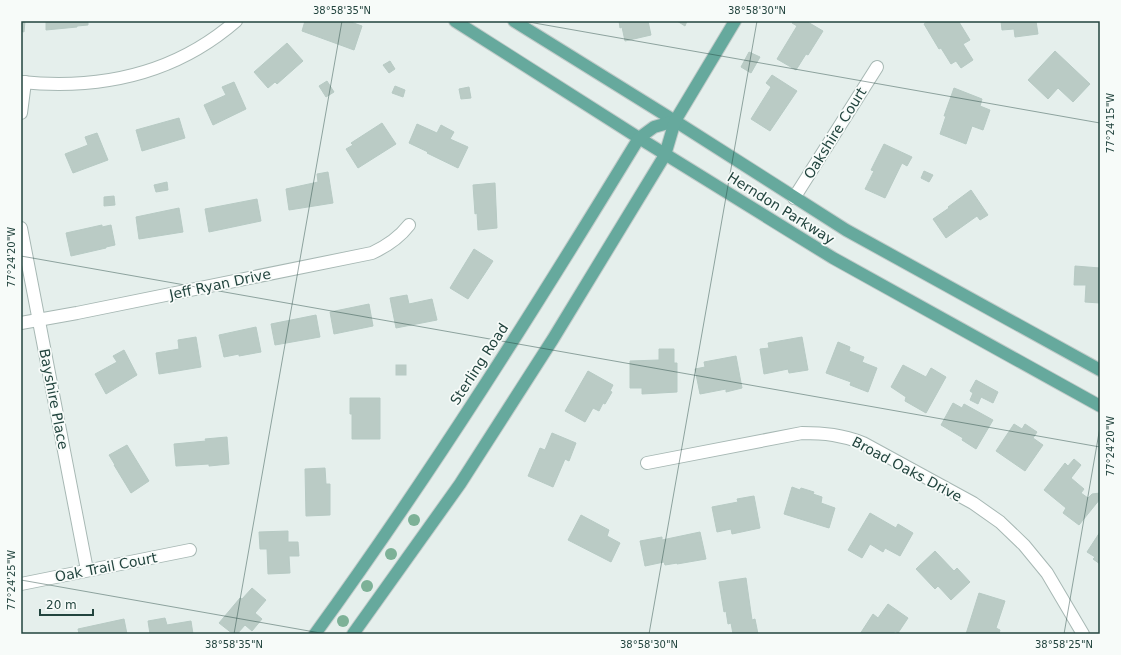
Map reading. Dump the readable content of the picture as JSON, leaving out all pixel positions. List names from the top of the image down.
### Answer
{
  "streets": {
    "main road": ["Herndon Parkway", "Sterling Road"],
    "street": [
      "Oakshire Court",
      "Jeff Ryan Drive",
      "Bayshire Place",
      "Broad Oaks Drive",
      "Oak Trail Court"
    ]
  },
  "crossings": [
    ["Oakshire Court", "Herndon Parkway"],
    ["Herndon Parkway", "Sterling Road"],
    ["Jeff Ryan Drive", "Bayshire Place"],
    ["Bayshire Place", "Oak Trail Court"]
  ],
  "scale_bar": "20 m",
  "coordinates": [
    "38°58'35\"N",
    "38°58'30\"N",
    "77°24'15\"W",
    "77°24'20\"W",
    "77°24'25\"W",
    "38°58'25\"N"
  ]
}
